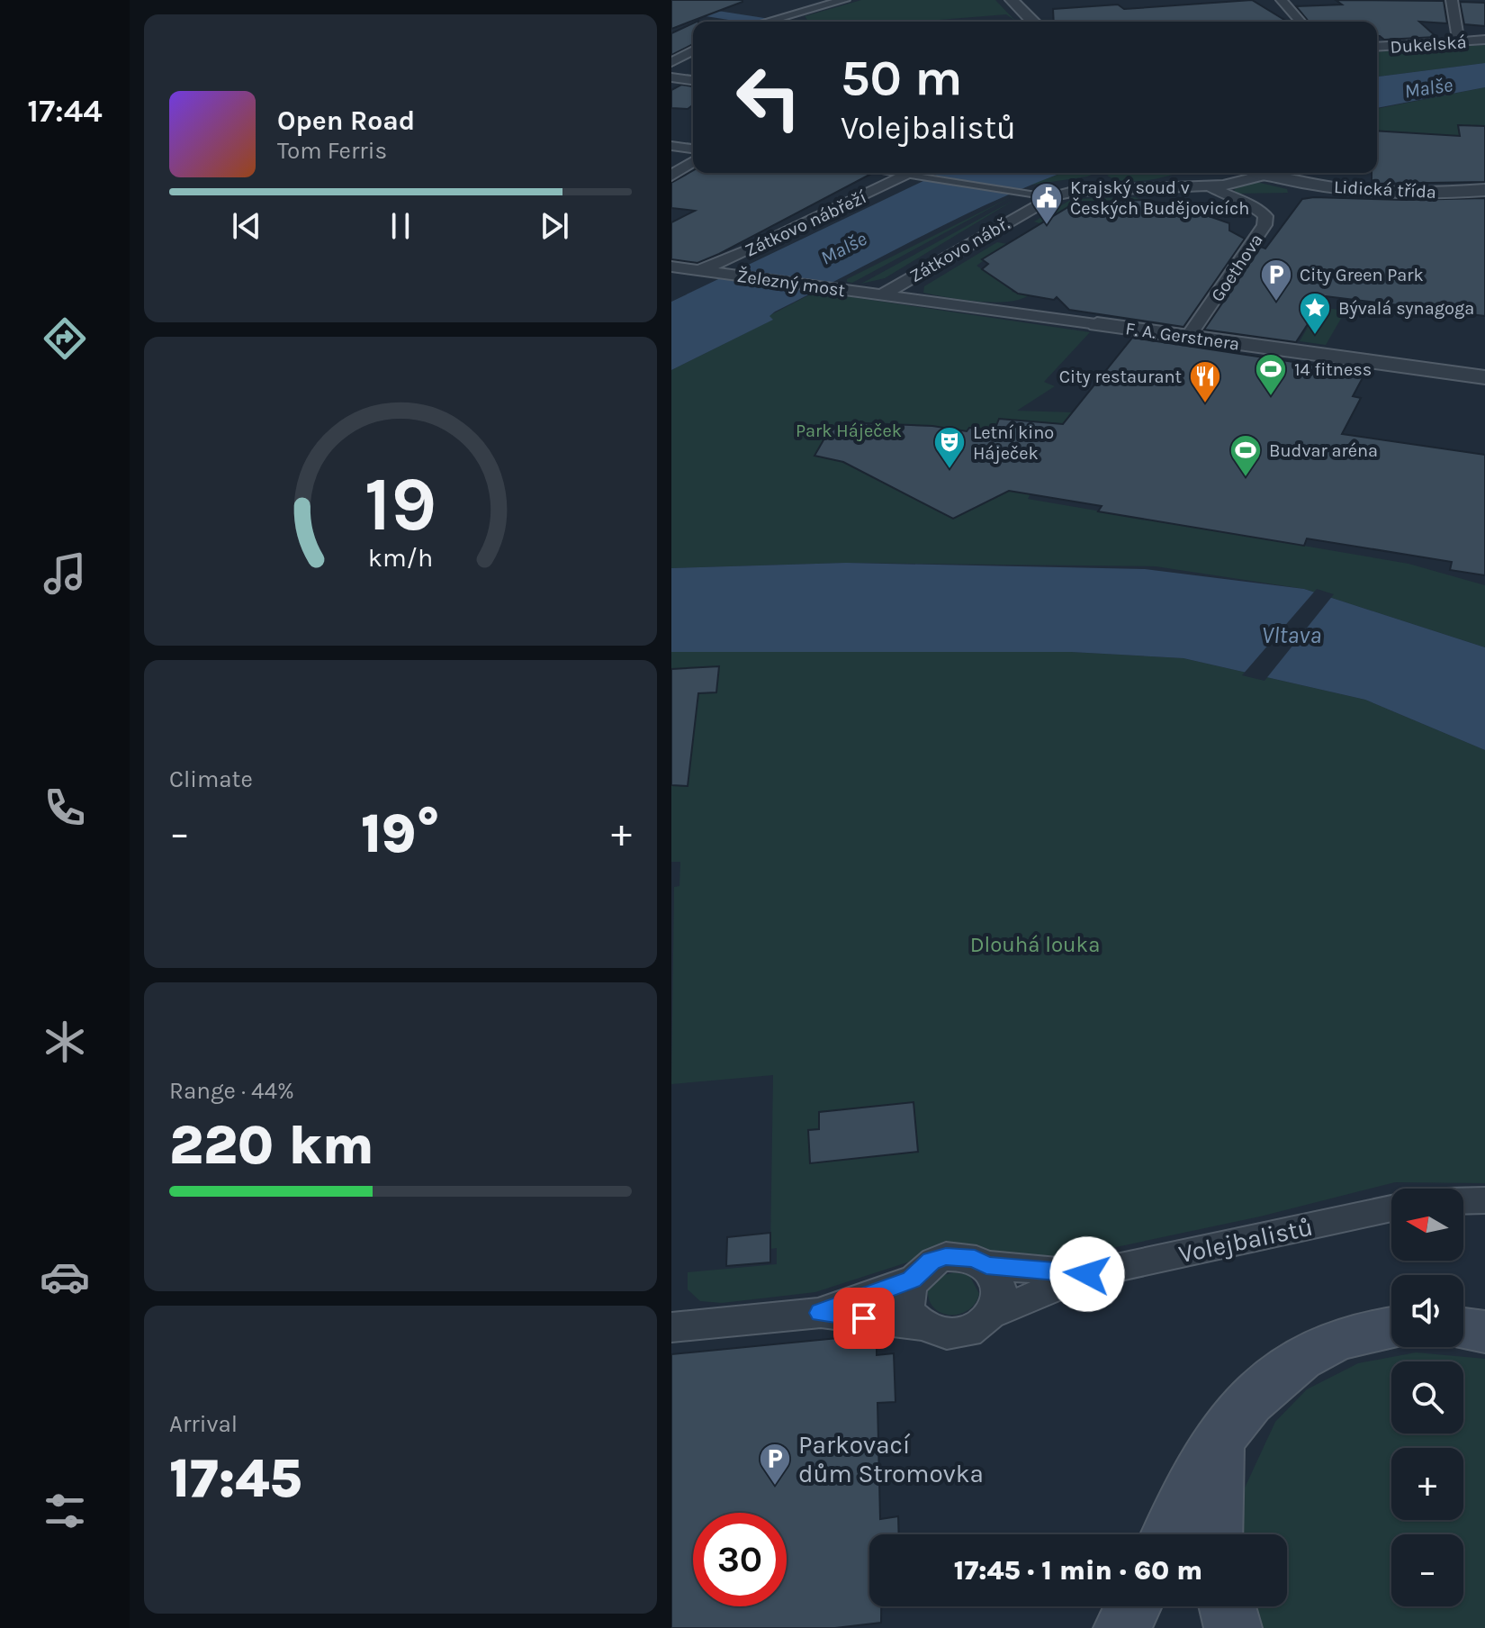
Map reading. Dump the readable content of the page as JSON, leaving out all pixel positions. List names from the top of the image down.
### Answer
{
  "streets": {
    "street": [
      "Dukelská",
      "Lidická třída",
      "Zátkovo nábřeží",
      "Zátkovo nábř.",
      "Goethova",
      "Železný most",
      "F. A. Gerstnera",
      "Volejbalistů"
    ]
  },
  "crossings": [
    ["Zátkovo nábřeží", "Železný most"],
    ["Zátkovo nábř.", "Goethova"],
    ["Zátkovo nábř.", "Železný most"],
    ["Zátkovo nábř.", "F. A. Gerstnera"],
    ["Goethova", "F. A. Gerstnera"],
    ["Železný most", "F. A. Gerstnera"]
  ],
  "water": ["Malše", "Vltava"],
  "parks": ["Park Háječek", "Dlouhá louka"],
  "places": {
    "public building": ["Krajský soud v Českých Budějovicích"],
    "parking": ["City Green Park", "Parkovací dům Stromovka"],
    "place": ["Bývalá synagoga"],
    "sports": ["14 fitness", "Budvar aréna"],
    "restaurant": ["City restaurant"],
    "theatre": ["Letní kino Háječek"]
  },
  "north": "left",
  "page": {
    "tabs": "17:44",
    "turn": ["50 m", "Volejbalistů"],
    "song": ["Open Road", "Tom Ferris"],
    "tile": [
      "Climate",
      ["Range · 44%", "220 km"],
      ["Arrival", "17:45"]
    ],
    "heat": ["−", "19°", "+"],
    "map_buttons": ["+", "−"],
    "limit": "30",
    "trip": "17:45 · 1 min · 60 m",
    "gauge": ["19", "km/h"]
  }
}
